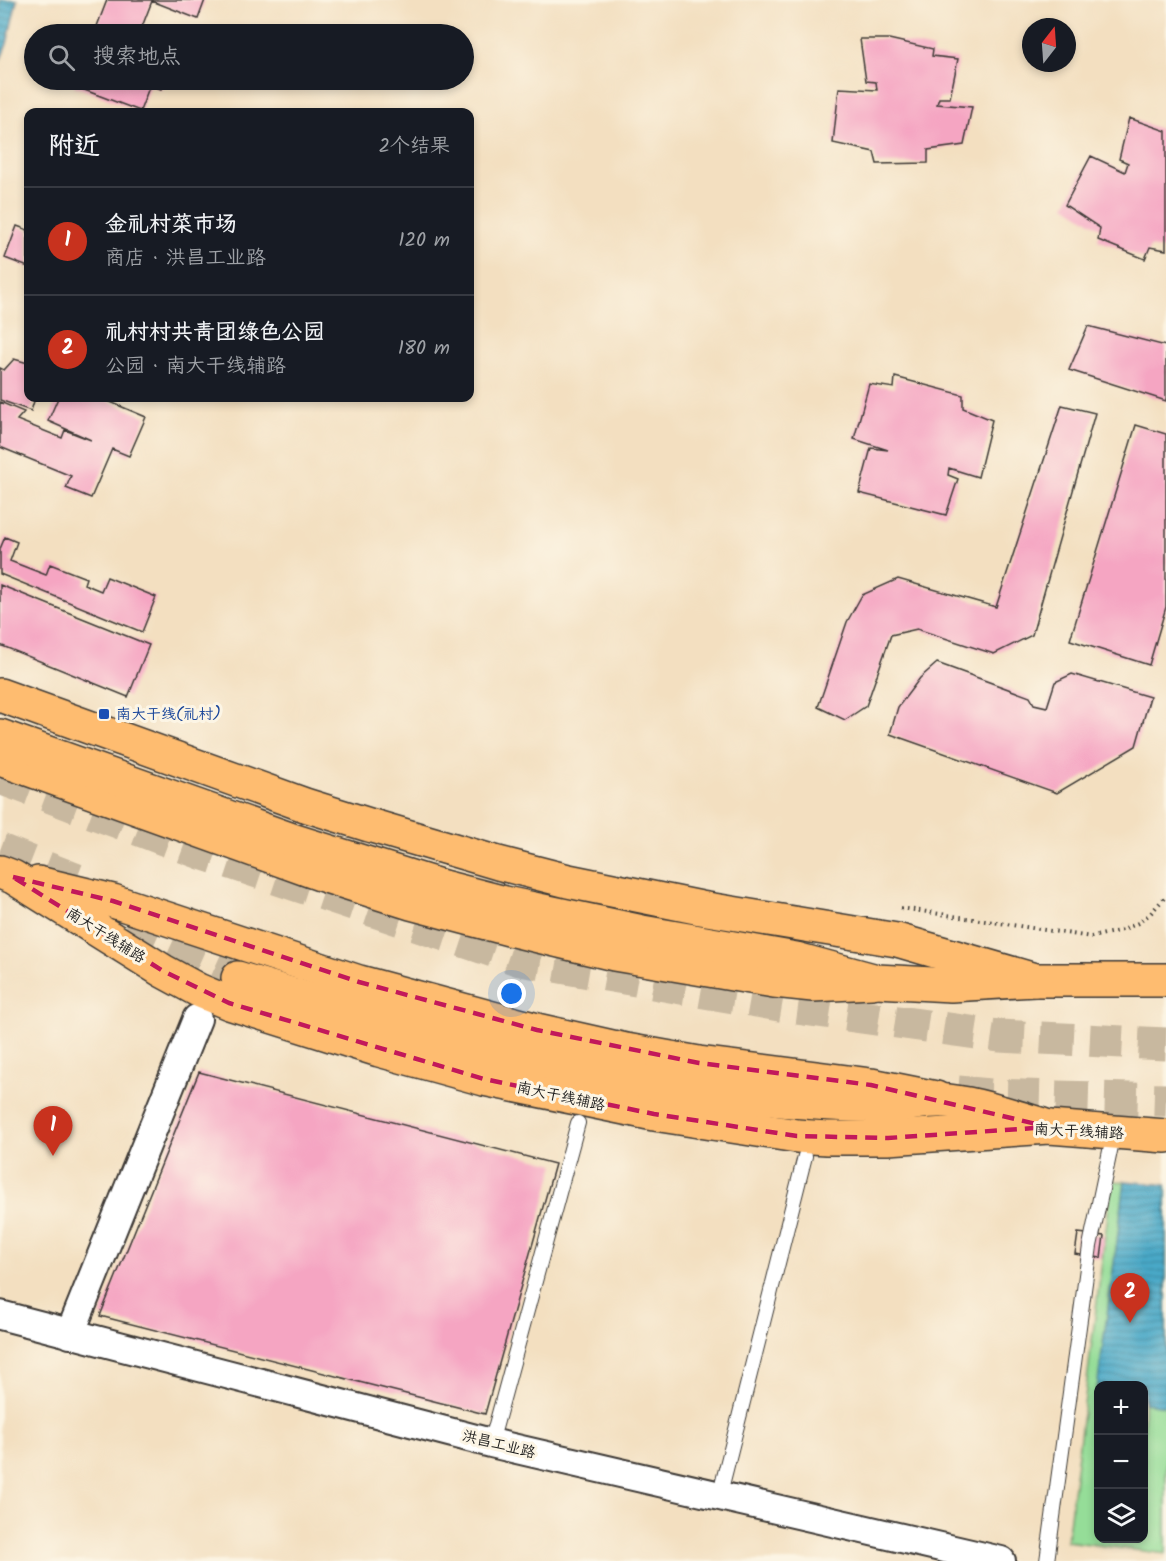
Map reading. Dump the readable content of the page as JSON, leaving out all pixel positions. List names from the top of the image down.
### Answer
{
  "streets": {
    "main road": ["南大干线辅路"],
    "street": ["洪昌工业路"]
  },
  "places": {
    "transit": ["南大干线(礼村)"]
  },
  "north": "top",
  "page": {
    "search": "搜索地点",
    "heading": ["附近", "2个结果"],
    "list": [
      {
        "mark": "1",
        "name": "金礼村菜市场",
        "note": "商店 · 洪昌工业路",
        "value": "120 m"
      },
      {
        "mark": "2",
        "name": "礼村村共青团绿色公园",
        "note": "公园 · 南大干线辅路",
        "value": "180 m"
      }
    ],
    "pins": ["1", "2"],
    "map_buttons": ["+", "−"]
  }
}
